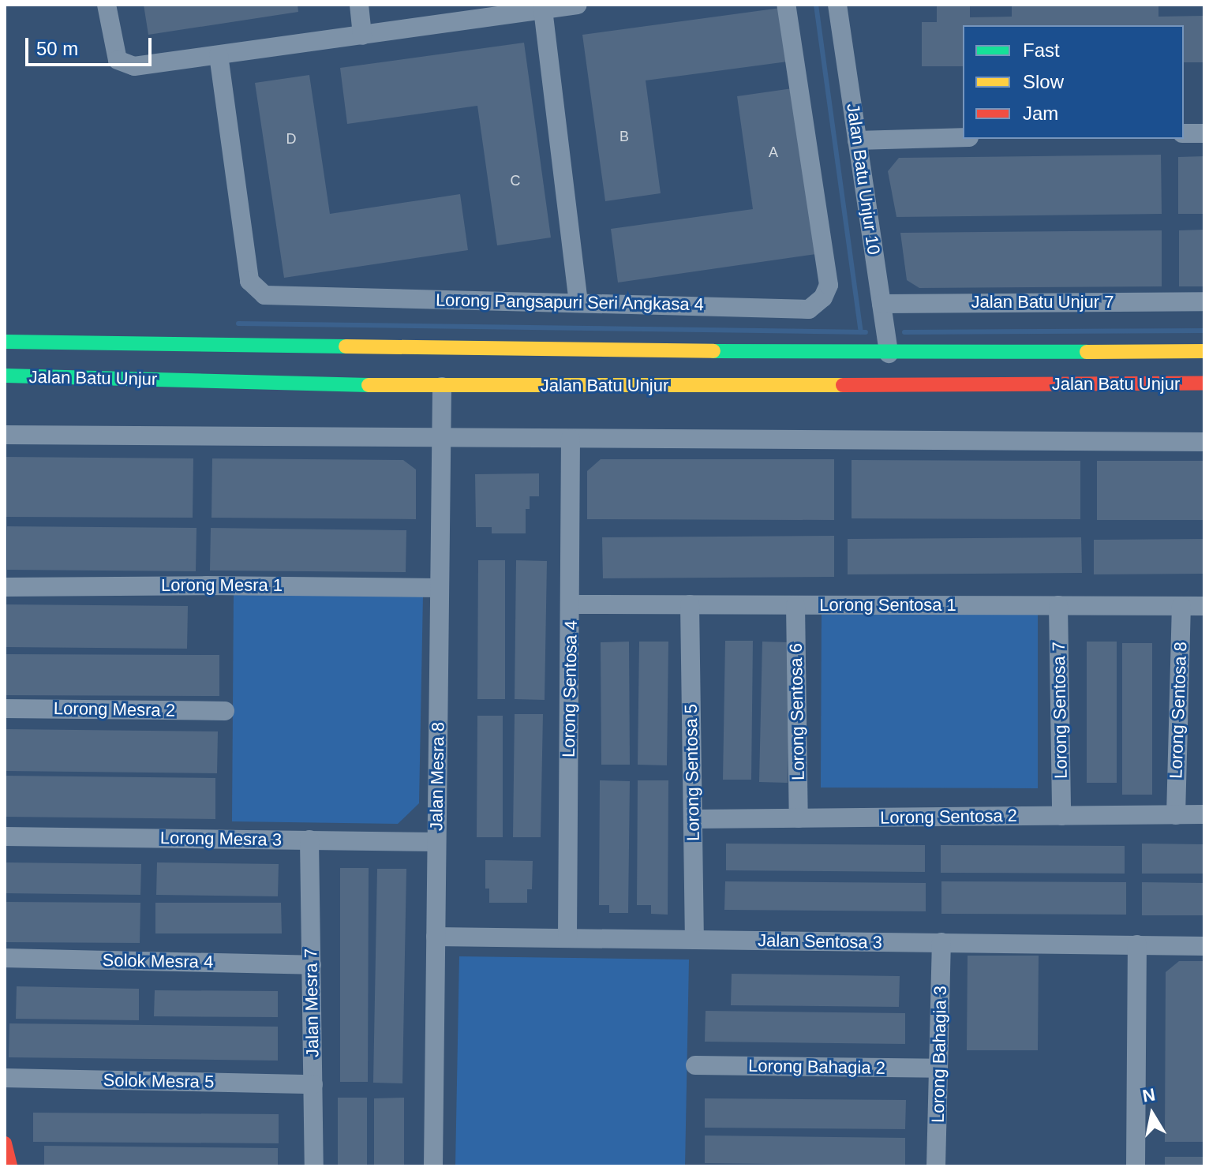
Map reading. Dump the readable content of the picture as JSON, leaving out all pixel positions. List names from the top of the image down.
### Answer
{
  "streets": {
    "main road": ["Jalan Batu Unjur"],
    "street": [
      "Jalan Batu Unjur 10",
      "Lorong Pangsapuri Seri Angkasa 4",
      "Jalan Batu Unjur 7",
      "Lorong Mesra 1",
      "Lorong Sentosa 1",
      "Lorong Sentosa 4",
      "Lorong Mesra 2",
      "Lorong Sentosa 7",
      "Lorong Sentosa 8",
      "Lorong Sentosa 6",
      "Lorong Sentosa 5",
      "Jalan Mesra 8",
      "Lorong Sentosa 2",
      "Lorong Mesra 3",
      "Jalan Sentosa 3",
      "Solok Mesra 4",
      "Jalan Mesra 7",
      "Lorong Bahagia 3",
      "Lorong Bahagia 2",
      "Solok Mesra 5"
    ]
  },
  "crossings": [
    ["Jalan Batu Unjur 10", "Jalan Batu Unjur 7"],
    ["Jalan Batu Unjur 10", "Jalan Batu Unjur"],
    ["Jalan Batu Unjur", "Jalan Mesra 8"],
    ["Lorong Mesra 1", "Jalan Mesra 8"],
    ["Lorong Sentosa 1", "Lorong Sentosa 4"],
    ["Lorong Sentosa 1", "Lorong Sentosa 7"],
    ["Lorong Sentosa 1", "Lorong Sentosa 8"],
    ["Lorong Sentosa 1", "Lorong Sentosa 6"],
    ["Lorong Sentosa 1", "Lorong Sentosa 5"],
    ["Lorong Sentosa 4", "Jalan Sentosa 3"],
    ["Lorong Sentosa 7", "Lorong Sentosa 2"],
    ["Lorong Sentosa 8", "Lorong Sentosa 2"],
    ["Lorong Sentosa 6", "Lorong Sentosa 2"],
    ["Lorong Sentosa 5", "Lorong Sentosa 2"],
    ["Lorong Sentosa 5", "Jalan Sentosa 3"],
    ["Jalan Mesra 8", "Lorong Mesra 3"],
    ["Jalan Mesra 8", "Jalan Sentosa 3"],
    ["Lorong Mesra 3", "Jalan Mesra 7"],
    ["Jalan Sentosa 3", "Lorong Bahagia 3"],
    ["Solok Mesra 4", "Jalan Mesra 7"],
    ["Jalan Mesra 7", "Solok Mesra 5"],
    ["Lorong Bahagia 3", "Lorong Bahagia 2"]
  ],
  "house_numbers": [
    "B",
    "D",
    "A",
    "C"
  ],
  "legend": ["Fast", "Slow", "Jam"],
  "scale_bar": "50 m",
  "north": "top"
}
